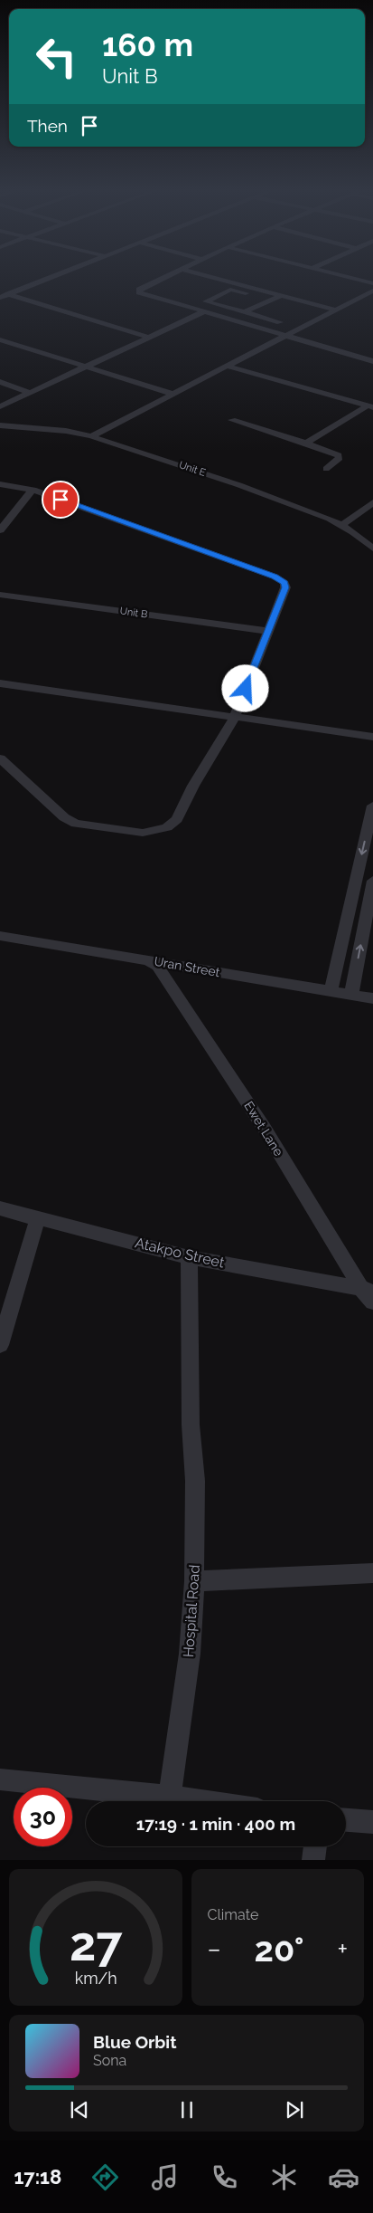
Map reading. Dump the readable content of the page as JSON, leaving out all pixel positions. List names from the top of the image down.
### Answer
{
  "streets": {
    "street": [
      "Unit E",
      "Unit B",
      "Uran Street",
      "Ewet Lane",
      "Atakpo Street",
      "Hospital Road"
    ]
  },
  "crossings": [
    ["Uran Street", "Ewet Lane"],
    ["Ewet Lane", "Atakpo Street"],
    ["Atakpo Street", "Hospital Road"]
  ],
  "page": {
    "turn": ["160 m", "Unit B"],
    "then": "Then",
    "limit": "30",
    "trip": "17:19 · 1 min · 400 m",
    "tile": "Climate",
    "heat": ["−", "20°", "+"],
    "song": ["Blue Orbit", "Sona"],
    "tabs": "17:18",
    "gauge": ["27", "km/h"]
  }
}
